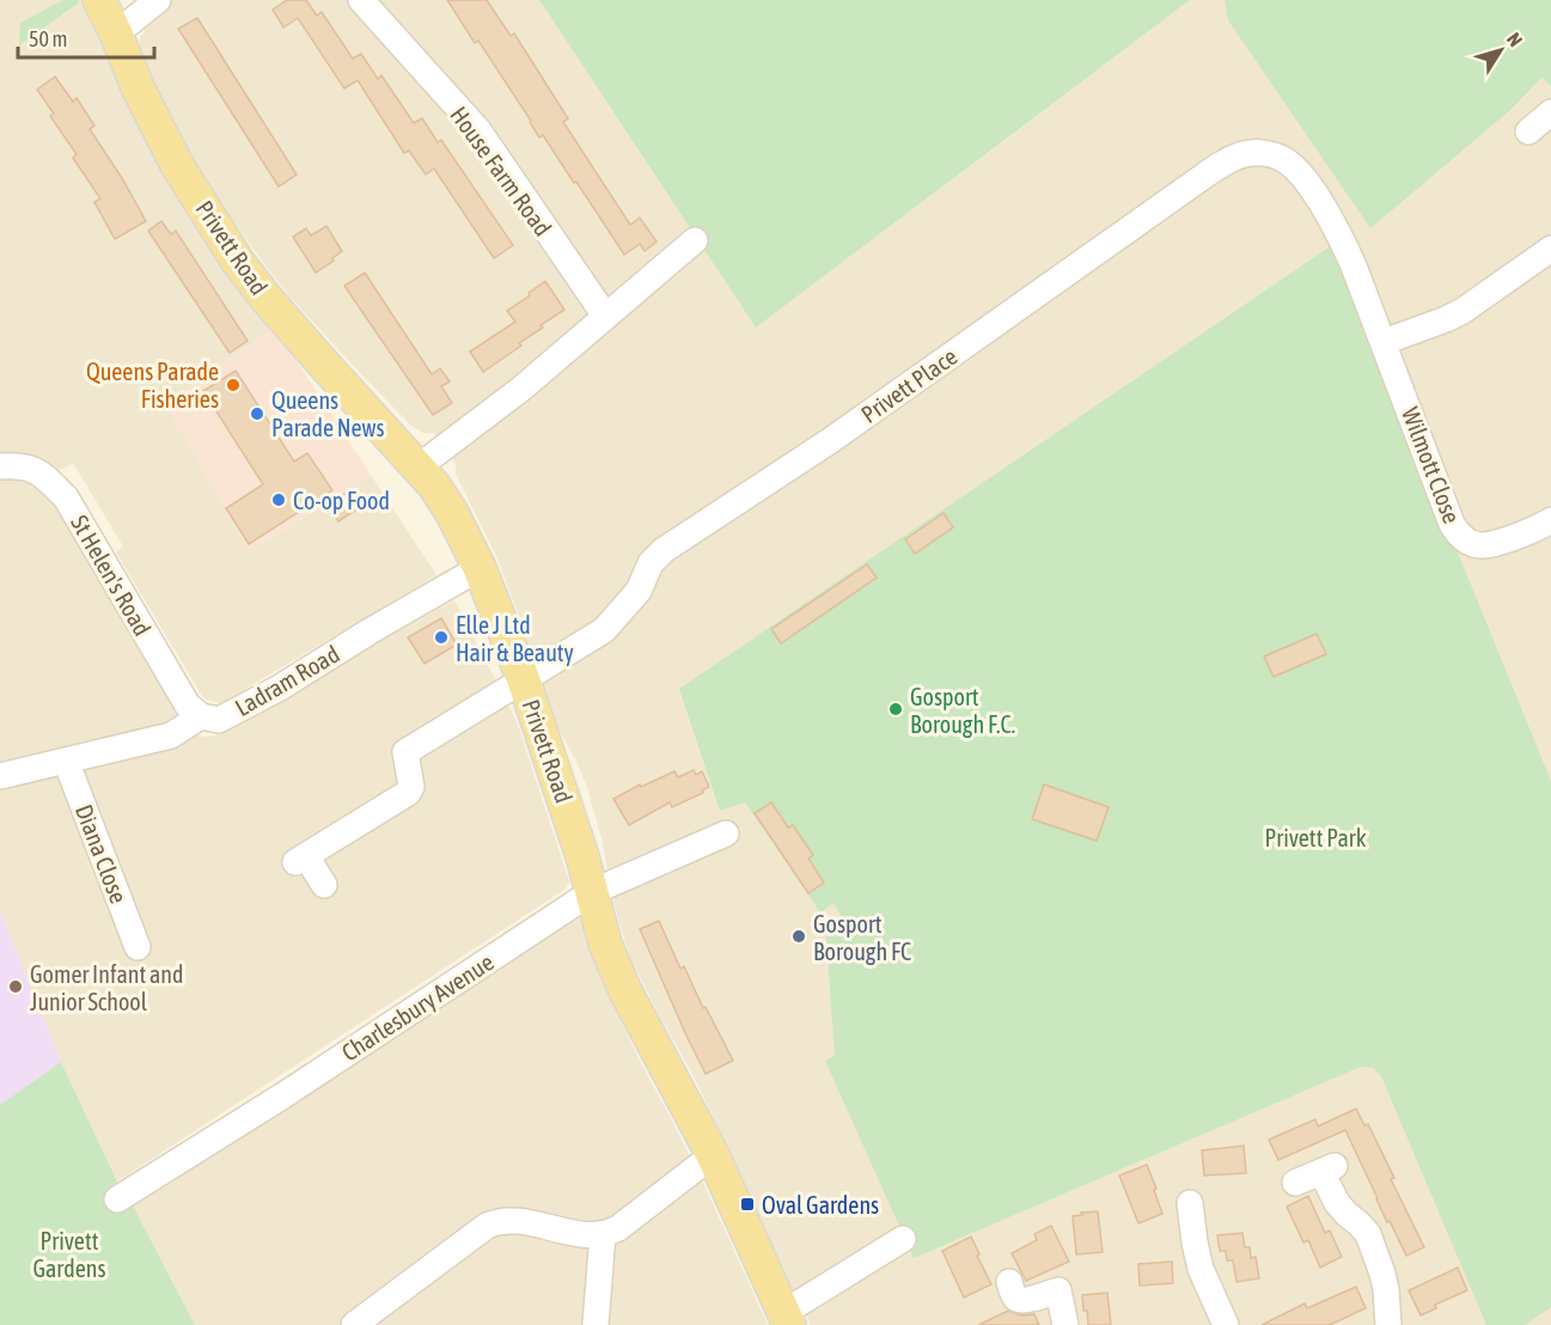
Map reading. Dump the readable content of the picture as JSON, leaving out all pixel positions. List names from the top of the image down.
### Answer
{
  "streets": {
    "main road": ["Privett Road"],
    "street": [
      "House Farm Road",
      "Privett Place",
      "Wilmott Close",
      "St Helen's Road",
      "Ladram Road",
      "Diana Close",
      "Charlesbury Avenue"
    ]
  },
  "crossings": [
    ["Privett Road", "Privett Place"],
    ["Privett Road", "Ladram Road"],
    ["Privett Road", "Charlesbury Avenue"],
    ["Privett Place", "Wilmott Close"],
    ["St Helen's Road", "Ladram Road"],
    ["Ladram Road", "Diana Close"]
  ],
  "parks": ["Privett Park", "Privett Gardens"],
  "places": {
    "other": [
      "Queens Parade Fisheries",
      "Queens Parade News",
      "Co-op Food",
      "Elle J Ltd Hair & Beauty",
      "Gosport Borough F.C.",
      "Gosport Borough FC",
      "Gomer Infant and Junior School"
    ],
    "transit": ["Oval Gardens"]
  },
  "scale_bar": "50 m",
  "north": "top right"
}
